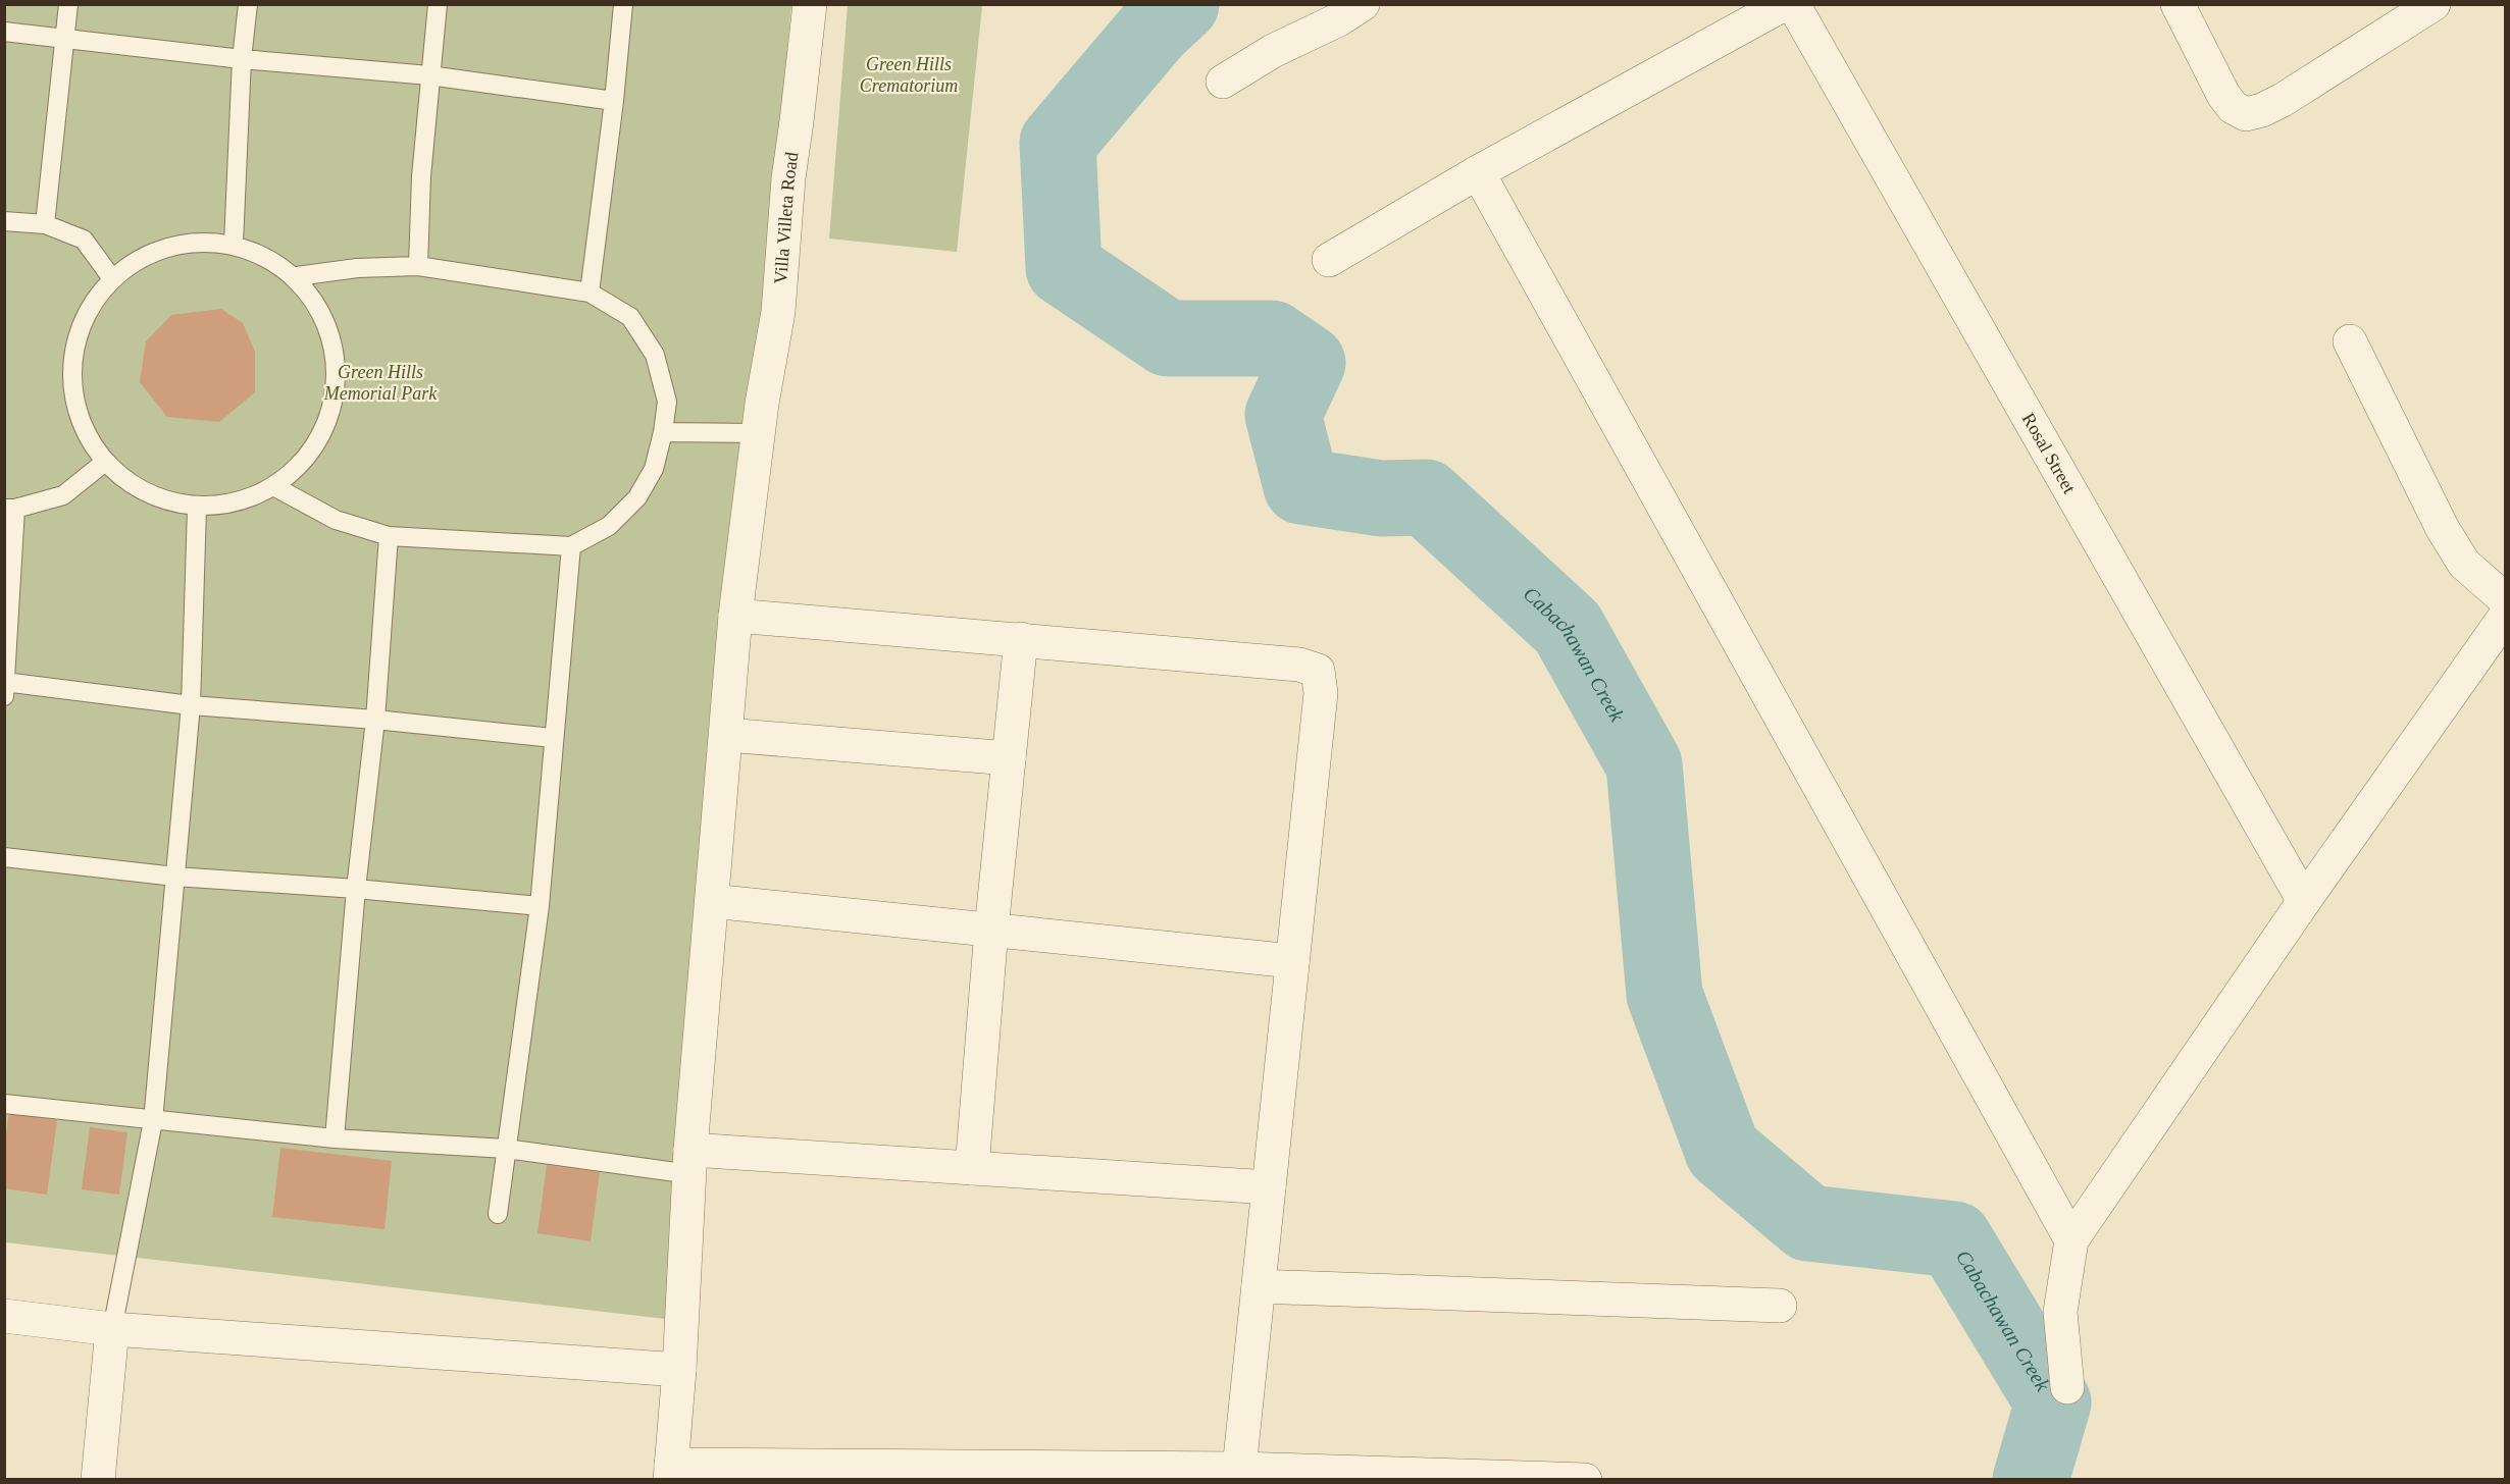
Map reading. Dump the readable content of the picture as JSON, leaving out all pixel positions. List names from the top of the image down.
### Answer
{
  "streets": {
    "street": ["Villa Villeta Road", "Rosal Street"]
  },
  "water": ["Cabachawan Creek"],
  "parks": ["Green Hills Crematorium", "Green Hills Memorial Park"]
}
